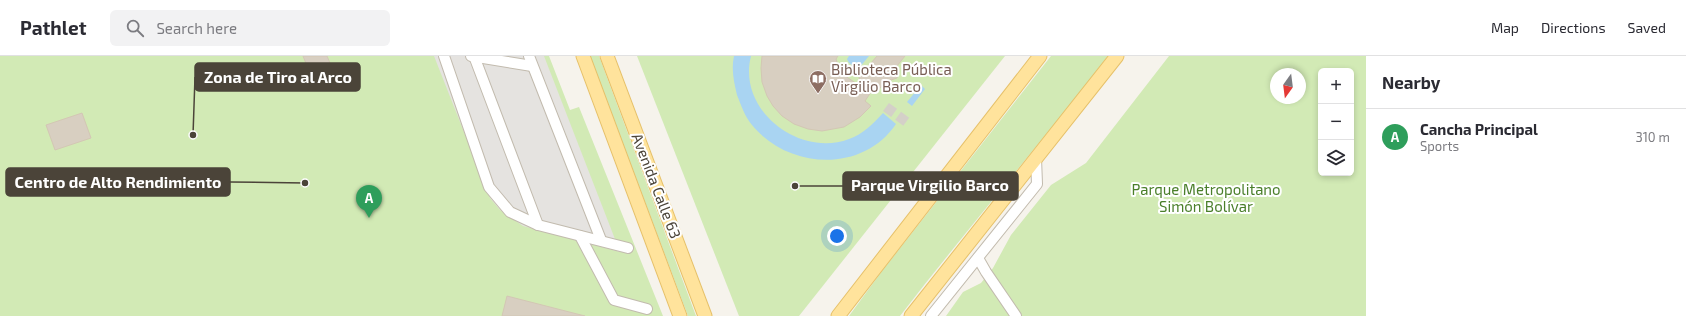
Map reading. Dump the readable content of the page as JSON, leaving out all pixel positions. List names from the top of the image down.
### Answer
{
  "streets": {
    "main road": ["Avenida Calle 63"]
  },
  "parks": ["Parque Metropolitano Simón Bolívar"],
  "places": {
    "library": ["Biblioteca Pública Virgilio Barco"],
    "other": ["Zona de Tiro al Arco", "Centro de Alto Rendimiento", "Parque Virgilio Barco"]
  },
  "north": "bottom",
  "page": {
    "header": "Pathlet",
    "search": "Search here",
    "nav": ["Map", "Directions", "Saved"],
    "heading": "Nearby",
    "map_buttons": ["+", "−"],
    "list": [
      {
        "mark": "A",
        "name": "Cancha Principal",
        "note": "Sports",
        "value": "310 m"
      }
    ],
    "pins": "A"
  }
}
